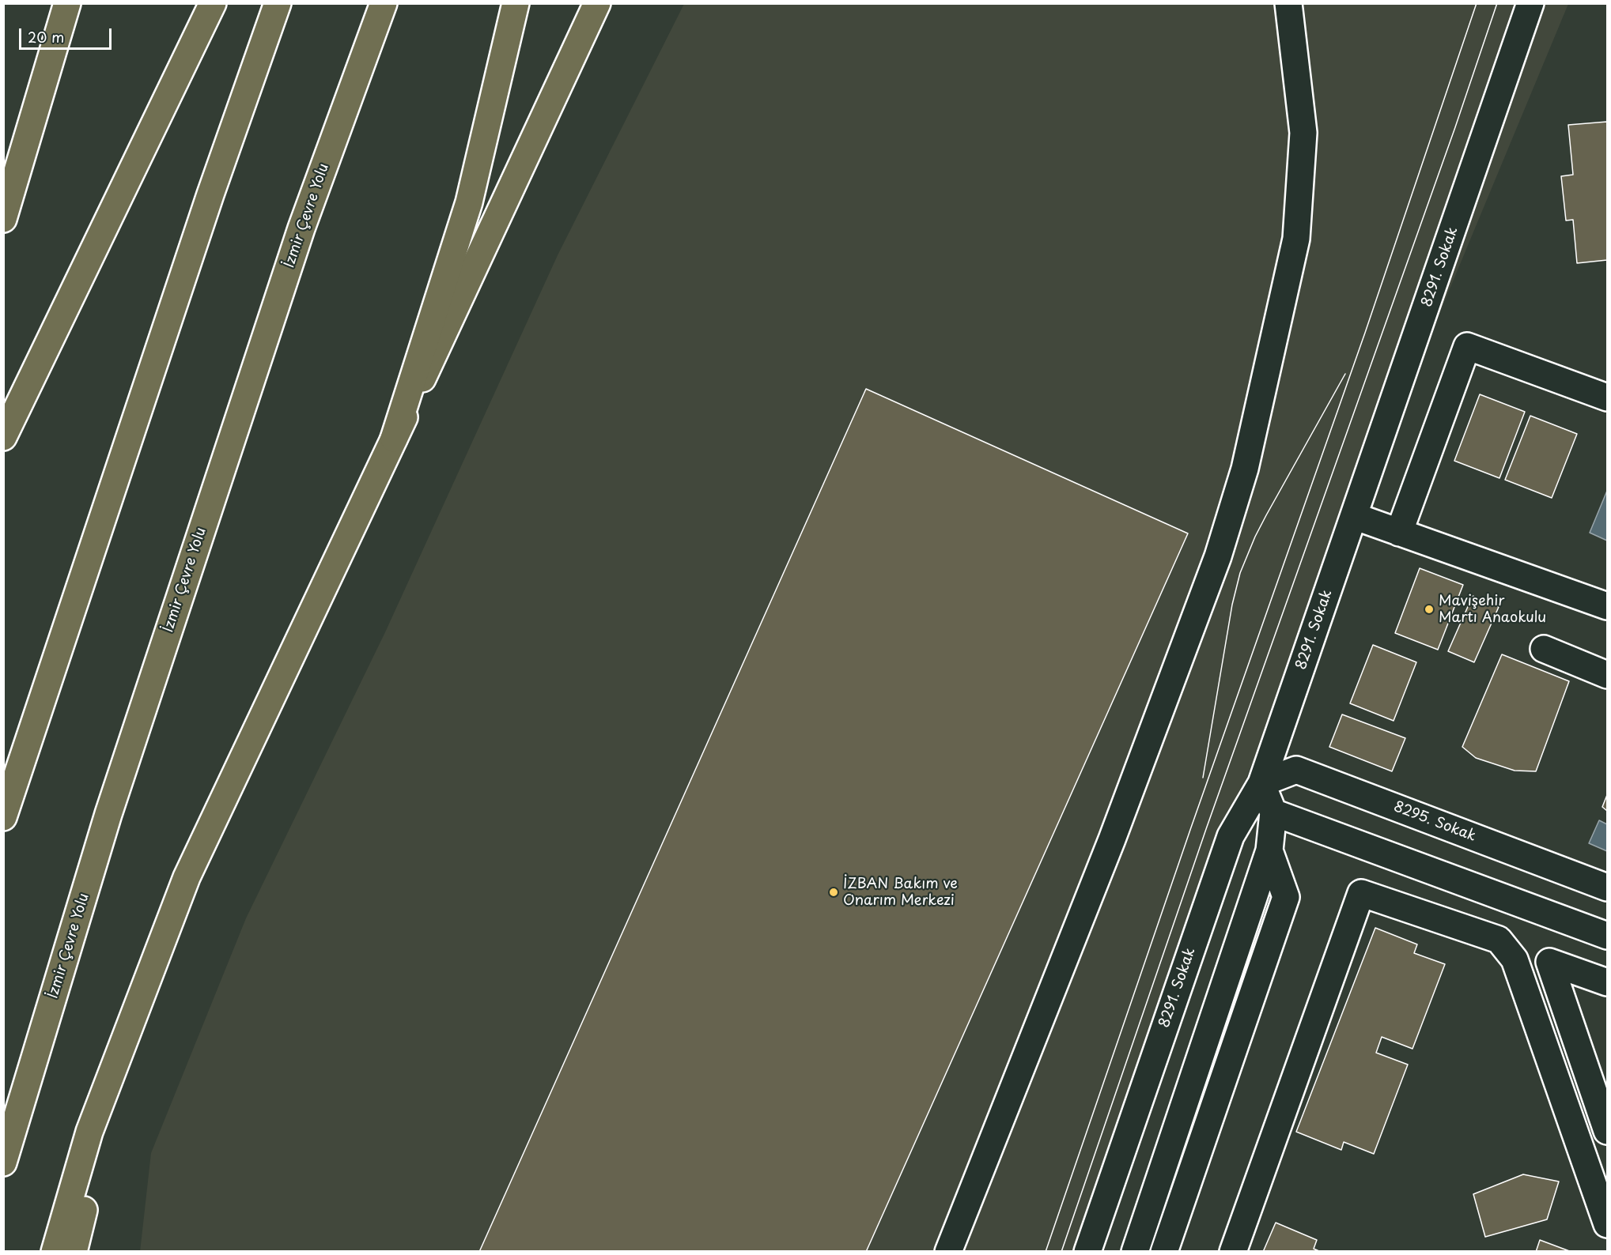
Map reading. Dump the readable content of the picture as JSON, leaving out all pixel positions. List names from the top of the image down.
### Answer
{
  "streets": {
    "main road": ["İzmir Çevre Yolu"],
    "street": ["8291. Sokak", "8295. Sokak"]
  },
  "crossings": [
    ["8291. Sokak", "8295. Sokak"]
  ],
  "places": ["Mavişehir Martı Anaokulu", "İZBAN Bakım ve Onarım Merkezi"],
  "scale_bar": "20 m"
}
